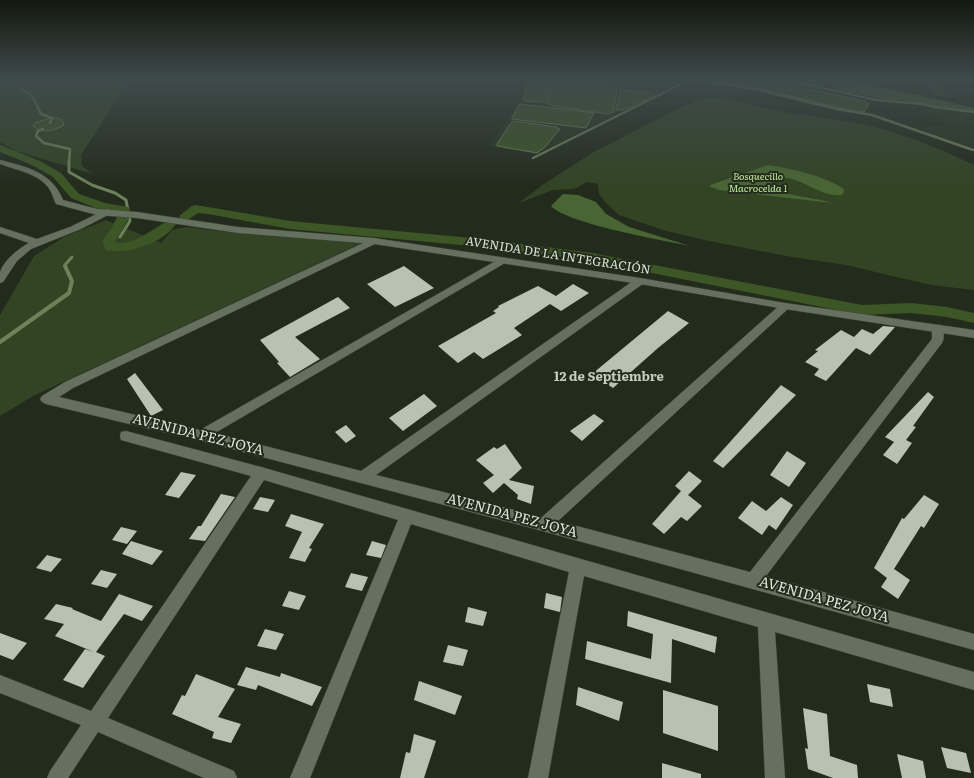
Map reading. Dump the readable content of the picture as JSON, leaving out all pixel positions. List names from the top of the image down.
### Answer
{
  "streets": {
    "street": ["AVENIDA DE LA INTEGRACIÓN", "AVENIDA PEZ JOYA"]
  },
  "crossings": [
    ["AVENIDA DE LA INTEGRACIÓN", "AVENIDA PEZ JOYA"]
  ],
  "districts": ["12 de Septiembre"],
  "parks": ["Bosquecillo Macrocelda 1"]
}
